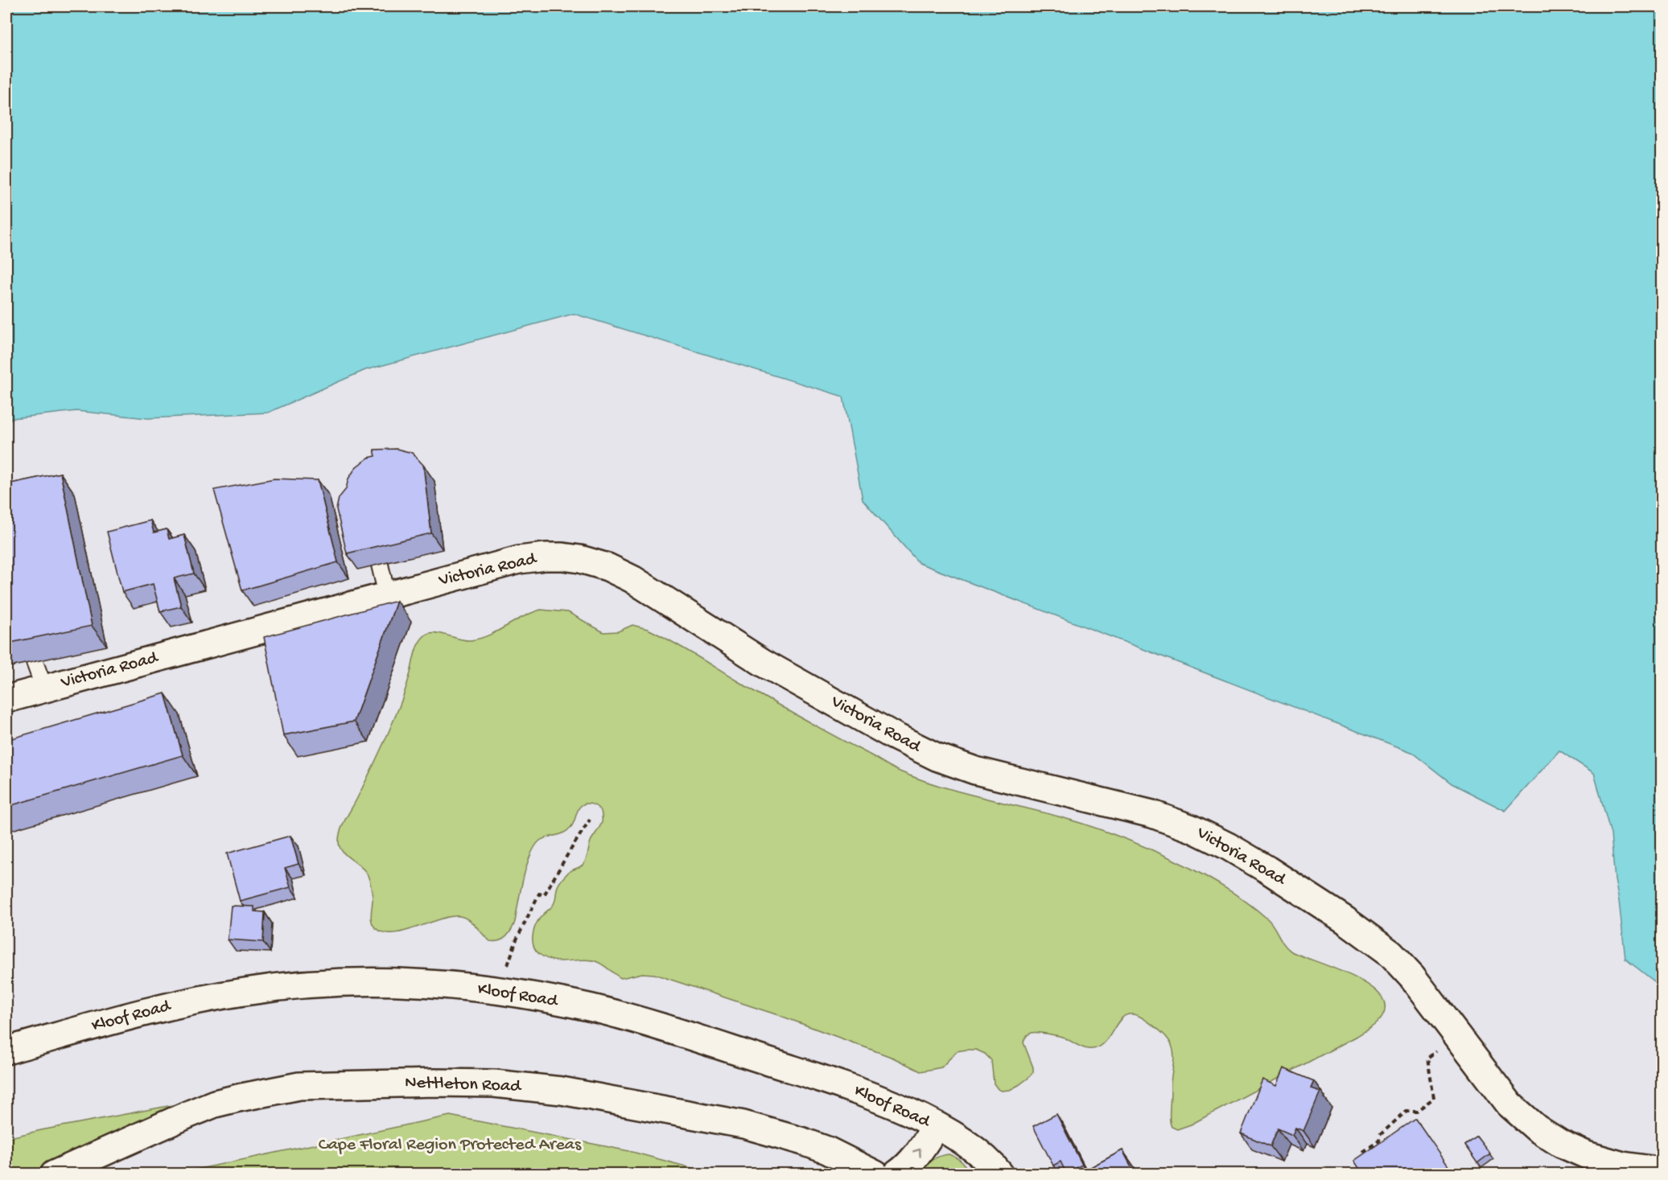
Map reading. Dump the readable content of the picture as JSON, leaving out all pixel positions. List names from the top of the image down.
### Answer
{
  "streets": {
    "main road": ["Victoria Road", "Kloof Road", "Nettleton Road"]
  },
  "parks": ["Cape Floral Region Protected Areas"]
}
